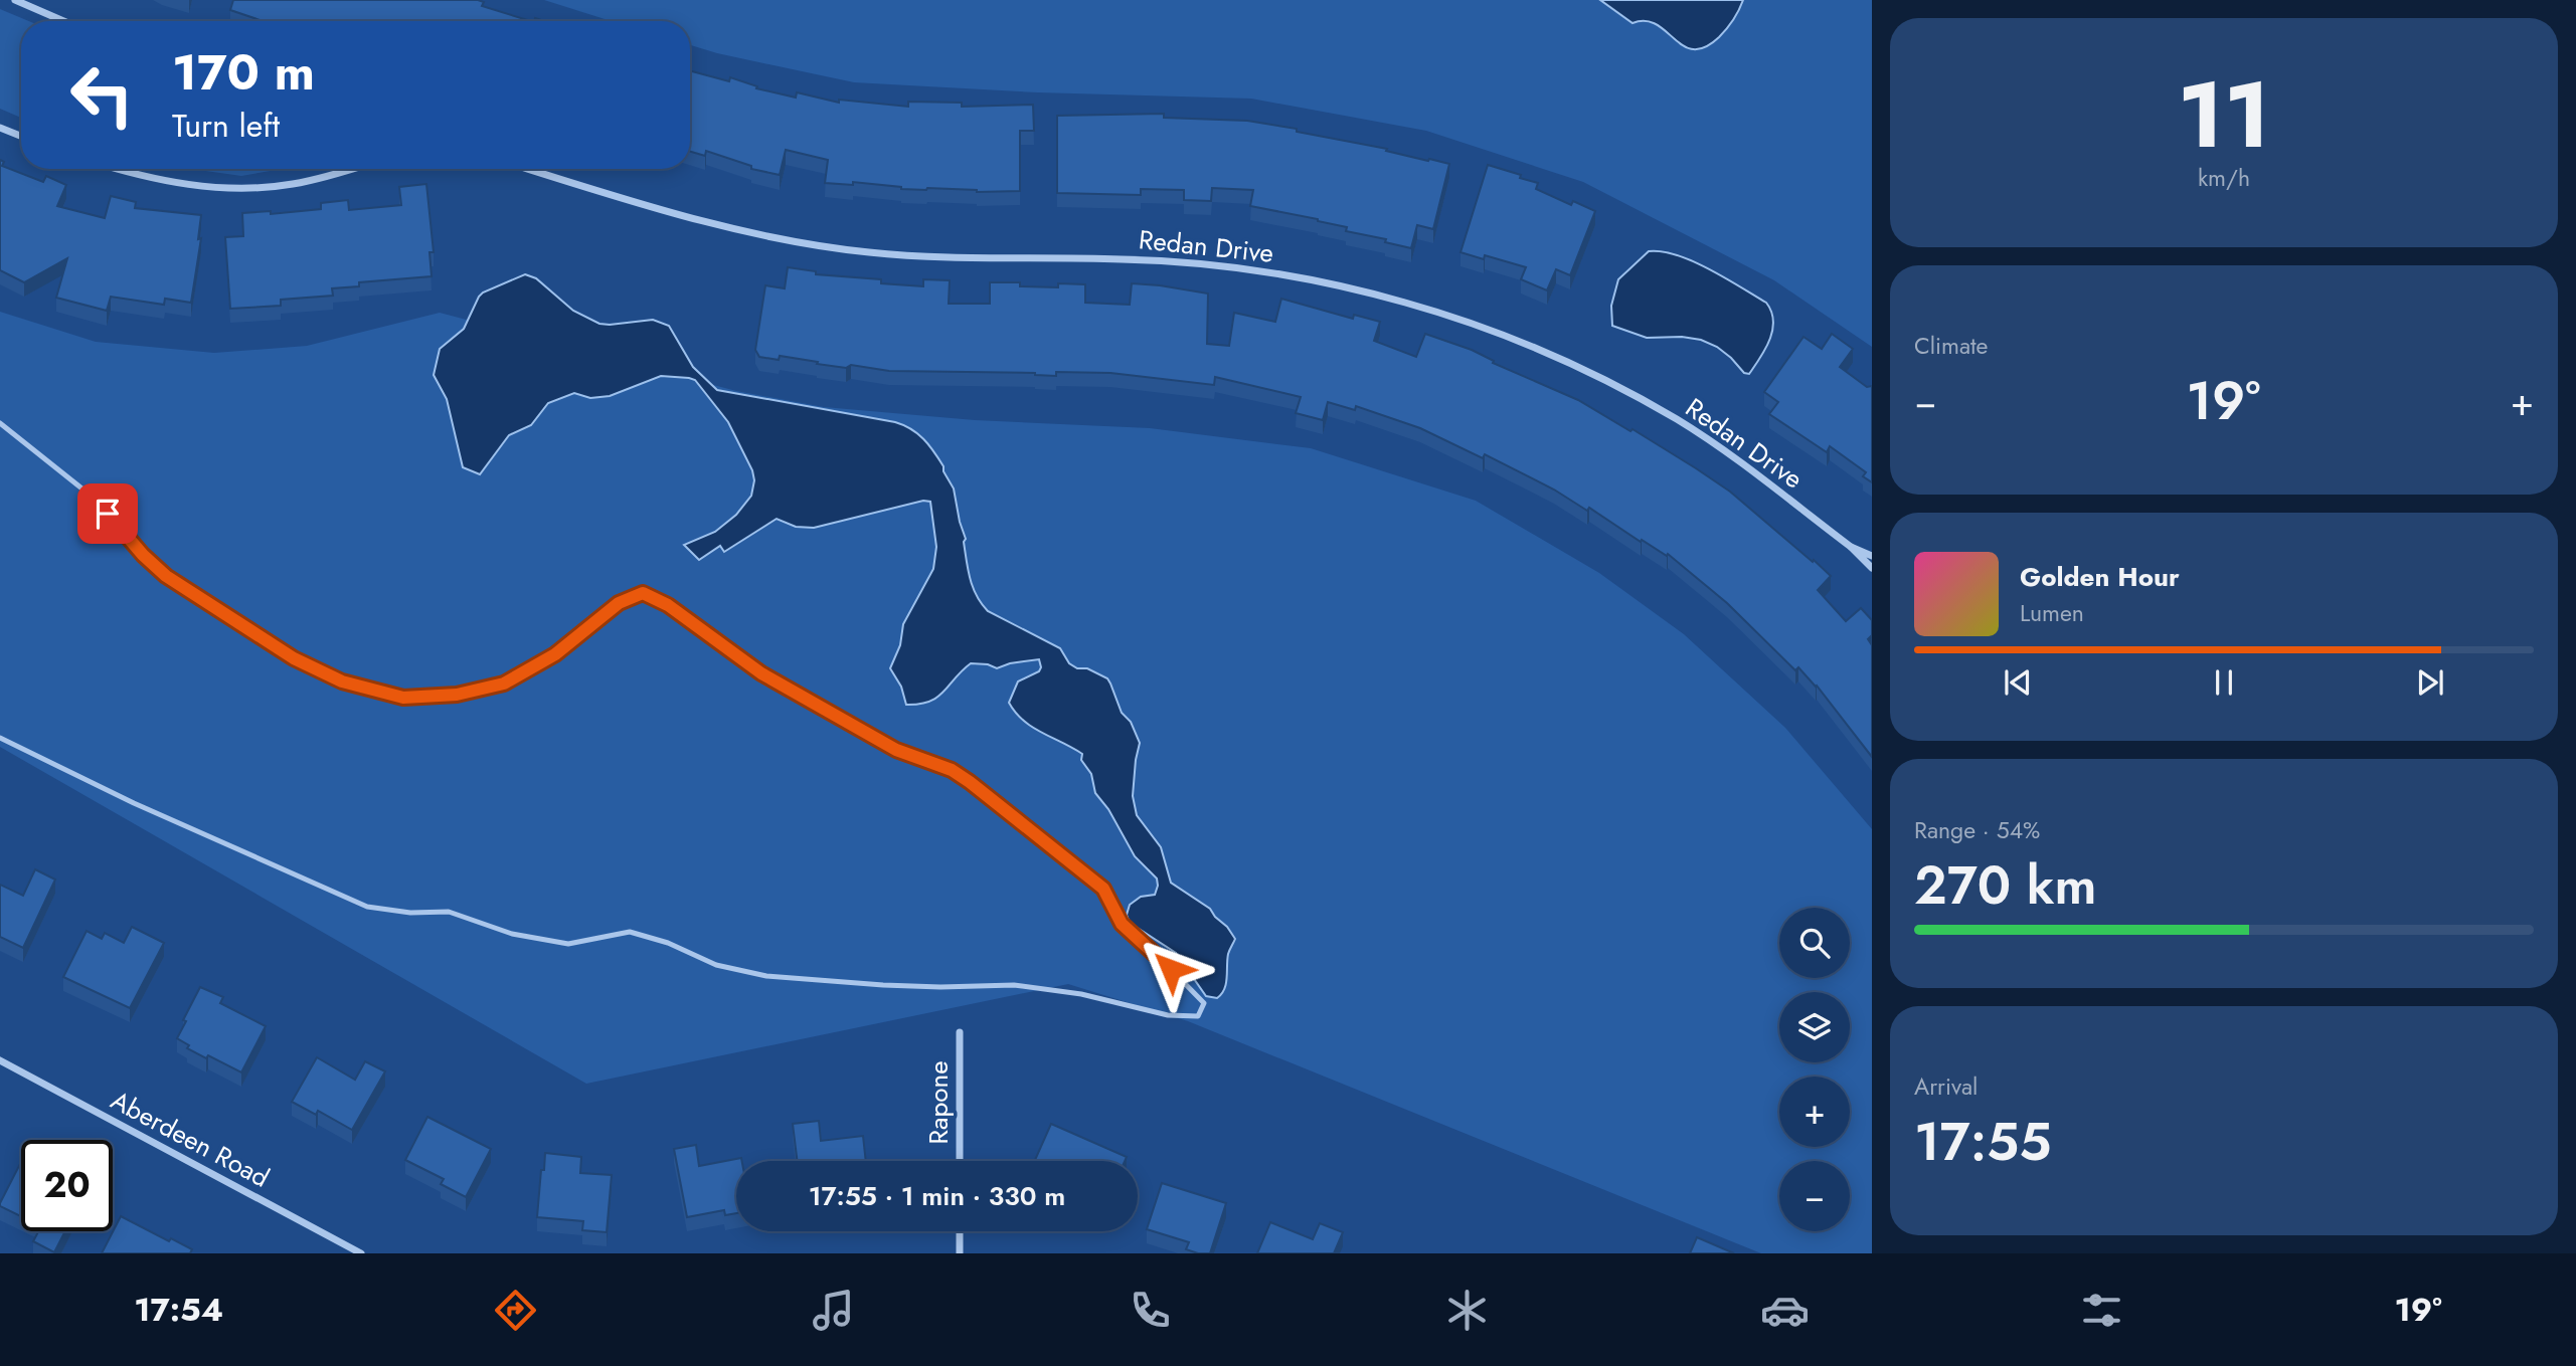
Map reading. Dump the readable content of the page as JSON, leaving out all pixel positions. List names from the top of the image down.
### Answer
{
  "streets": {
    "street": ["Redan Drive", "Rapone", "Aberdeen Road"]
  },
  "page": {
    "tile": [
      ["11", "km/h"],
      "Climate",
      ["Range · 54%", "270 km"],
      ["Arrival", "17:55"]
    ],
    "turn": ["170 m", "Turn left"],
    "heat": ["−", "19°", "+"],
    "song": ["Golden Hour", "Lumen"],
    "map_buttons": ["+", "−"],
    "limit": "20",
    "trip": "17:55 · 1 min · 330 m",
    "tabs": ["17:54", "19°"]
  }
}
